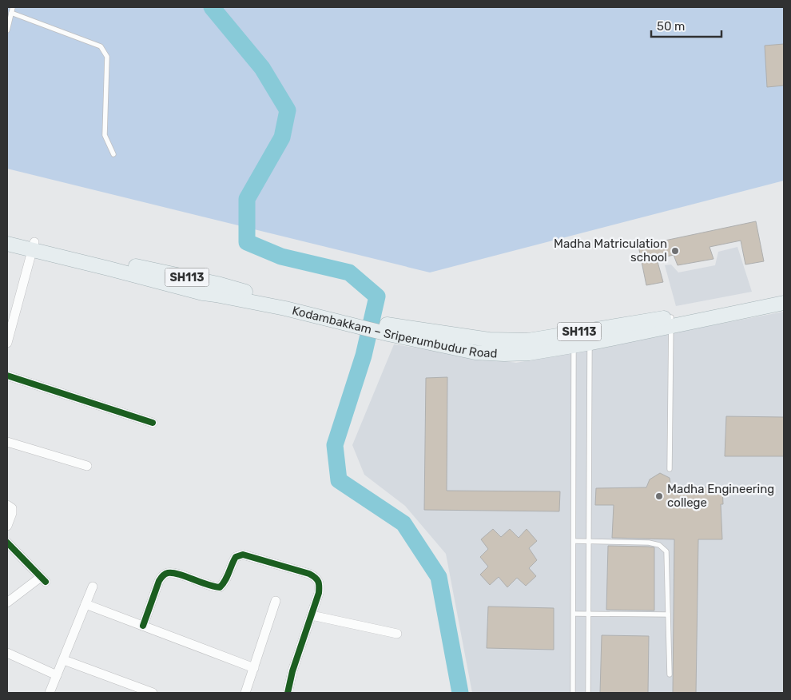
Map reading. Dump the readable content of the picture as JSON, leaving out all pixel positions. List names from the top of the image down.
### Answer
{
  "streets": {
    "main road": ["SH113", "Kodambakkam – Sriperumbudur Road"]
  },
  "places": ["Madha Matriculation school", "Madha Engineering college"],
  "scale_bar": "50 m"
}
